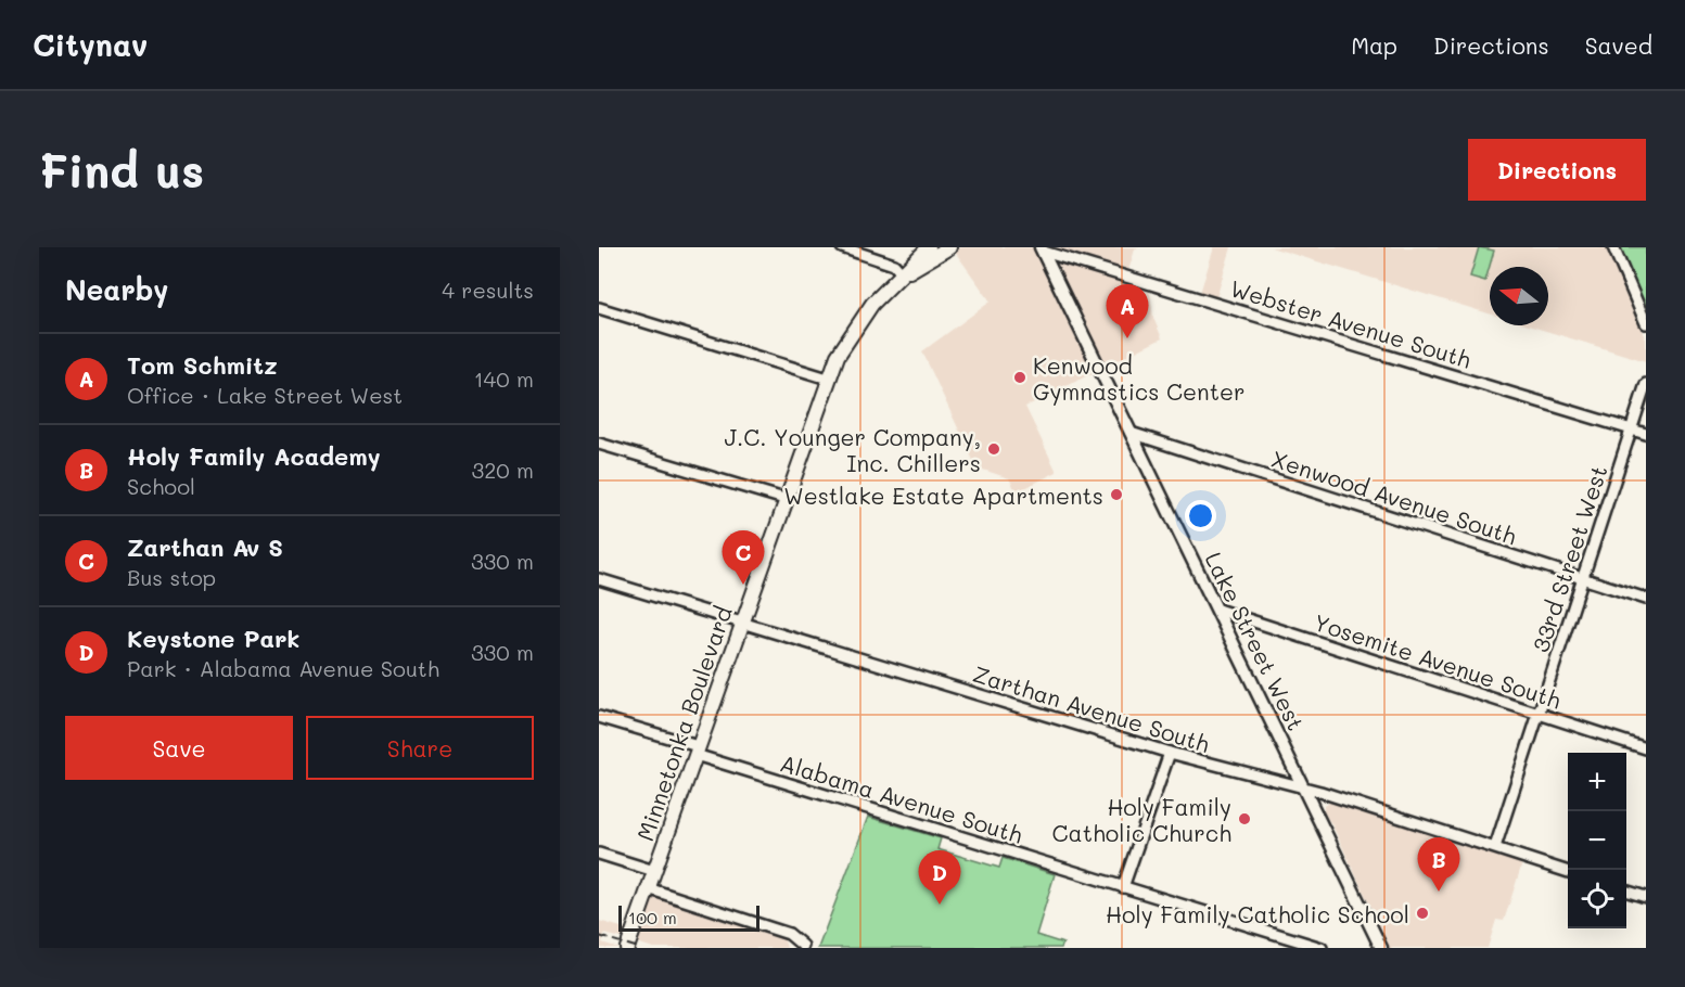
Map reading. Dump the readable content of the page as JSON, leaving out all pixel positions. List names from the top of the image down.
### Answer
{
  "streets": {
    "main road": ["Minnetonka Boulevard"],
    "street": [
      "Webster Avenue South",
      "Xenwood Avenue South",
      "33rd Street West",
      "Lake Street West",
      "Yosemite Avenue South",
      "Zarthan Avenue South",
      "Alabama Avenue South"
    ]
  },
  "crossings": [
    ["Webster Avenue South", "33rd Street West"],
    ["Webster Avenue South", "Lake Street West"],
    ["Xenwood Avenue South", "33rd Street West"],
    ["Xenwood Avenue South", "Lake Street West"],
    ["33rd Street West", "Yosemite Avenue South"],
    ["33rd Street West", "Zarthan Avenue South"],
    ["Lake Street West", "Yosemite Avenue South"],
    ["Lake Street West", "Zarthan Avenue South"],
    ["Zarthan Avenue South", "Minnetonka Boulevard"],
    ["Minnetonka Boulevard", "Alabama Avenue South"]
  ],
  "places": [
    "Kenwood Gymnastics Center",
    "J.C. Younger Company, Inc. Chillers",
    "Westlake Estate Apartments",
    "Holy Family Catholic Church",
    "Holy Family Catholic School"
  ],
  "scale_bar": "100 m",
  "north": "left",
  "page": {
    "header": "Citynav",
    "nav": ["Map", "Directions", "Saved"],
    "buttons": [
      "Directions",
      ["Save", "Share"]
    ],
    "title": "Find us",
    "heading": ["Nearby", "4 results"],
    "pins": [
      "A",
      "C",
      "B",
      "D"
    ],
    "list": [
      {
        "mark": "A",
        "name": "Tom Schmitz",
        "note": "Office · Lake Street West",
        "value": "140 m"
      },
      {
        "mark": "B",
        "name": "Holy Family Academy",
        "note": "School",
        "value": "320 m"
      },
      {
        "mark": "C",
        "name": "Zarthan Av S",
        "note": "Bus stop",
        "value": "330 m"
      },
      {
        "mark": "D",
        "name": "Keystone Park",
        "note": "Park · Alabama Avenue South",
        "value": "330 m"
      }
    ],
    "map_buttons": ["+", "−"],
    "scale": "100 m"
  }
}
